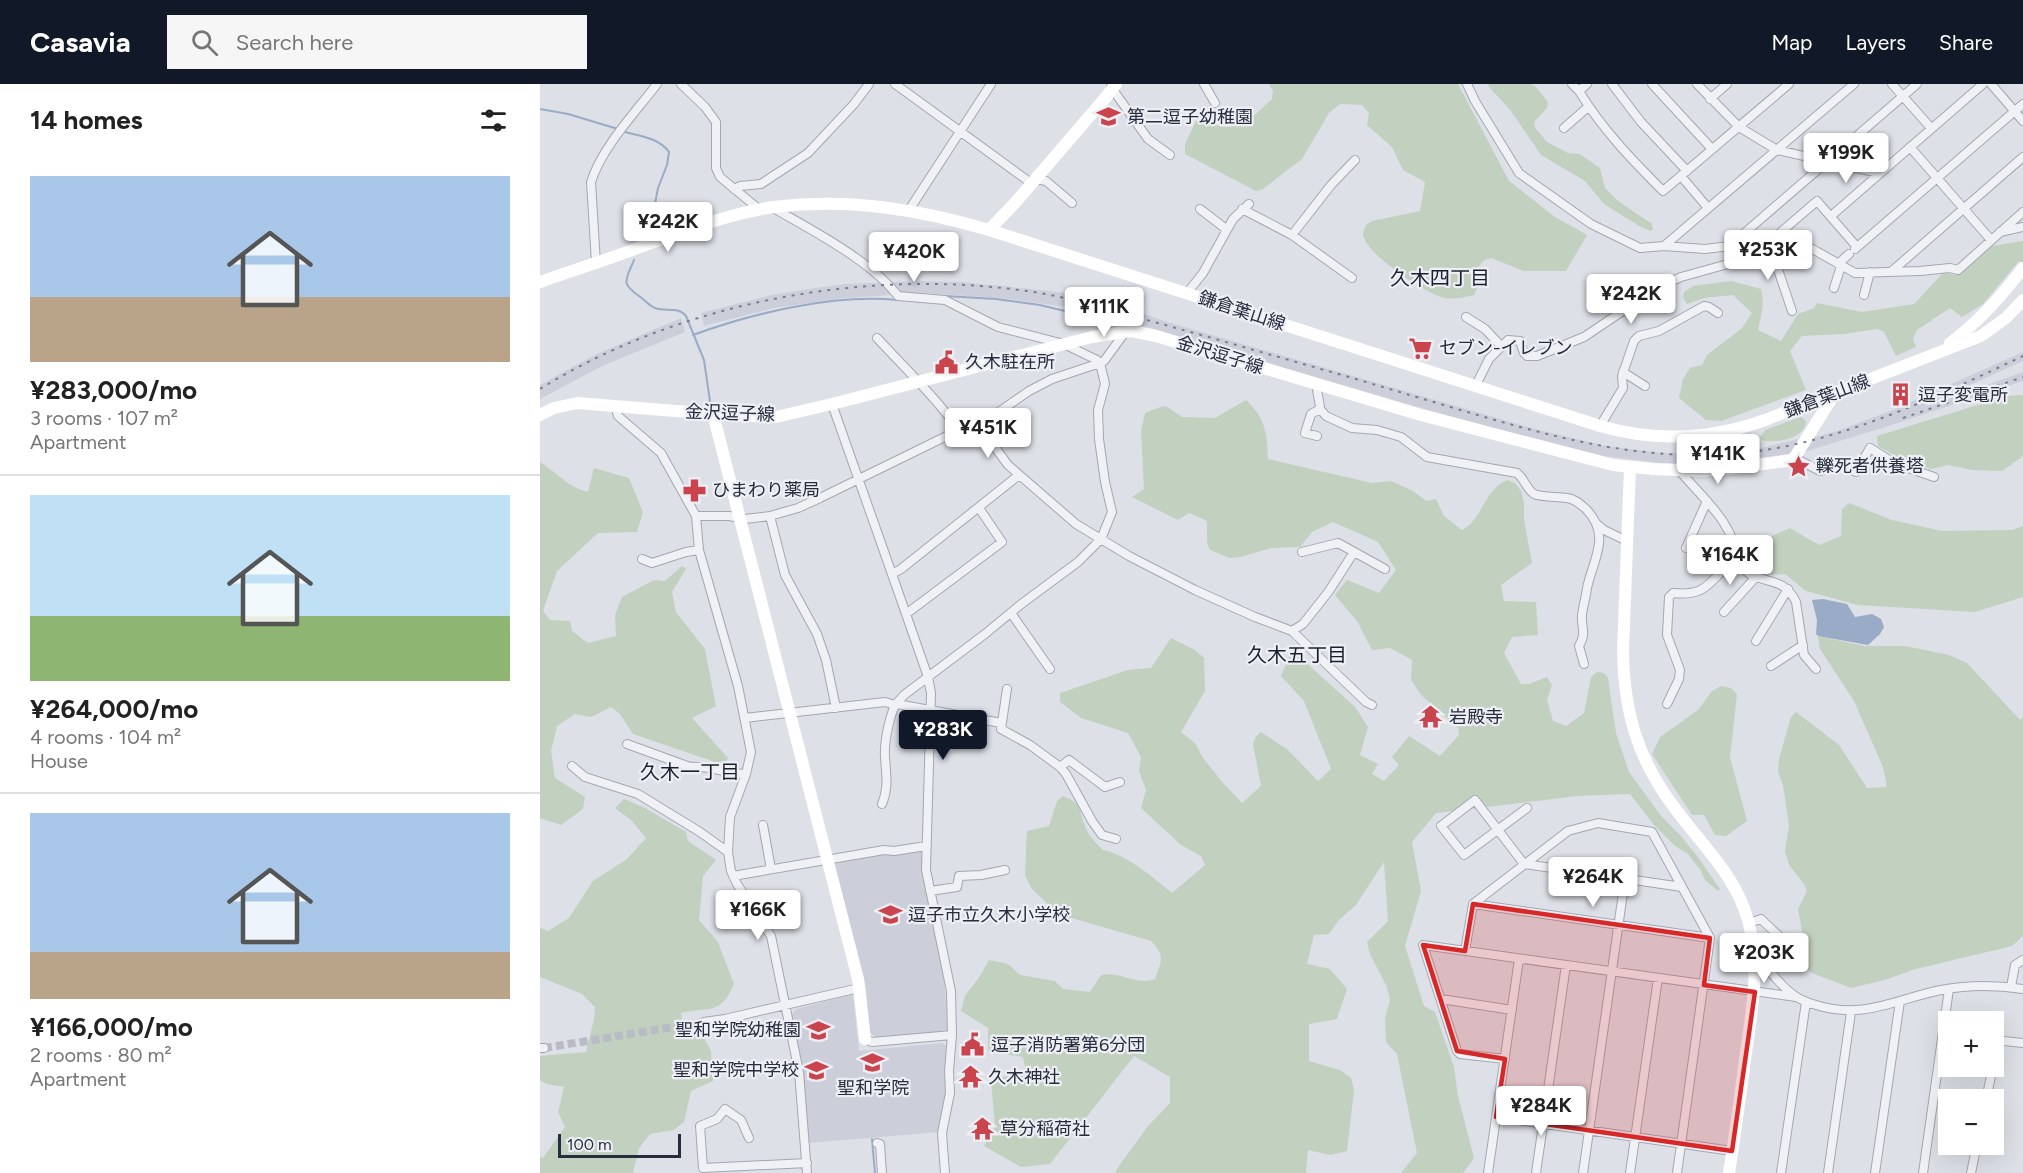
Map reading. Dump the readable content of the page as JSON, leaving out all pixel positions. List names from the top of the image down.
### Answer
{
  "streets": {
    "main road": ["鎌倉葉山線", "金沢逗子線"]
  },
  "districts": ["久木四丁目", "久木五丁目", "久木一丁目"],
  "places": {
    "school or university": [
      "第二逗子幼稚園",
      "逗子市立久木小学校",
      "聖和学院幼稚園",
      "聖和学院",
      "聖和学院中学校"
    ],
    "supermarket": ["セブン-イレブン"],
    "public building": ["久木駐在所", "逗子消防署第6分団"],
    "building": ["逗子変電所"],
    "place": ["轢死者供養塔"],
    "pharmacy": ["ひまわり薬局"],
    "temple": ["岩殿寺", "久木神社", "草分稲荷社"]
  },
  "scale_bar": "100 m",
  "page": {
    "header": "Casavia",
    "search": "Search here",
    "nav": ["Map", "Layers", "Share"],
    "heading": "14 homes",
    "price": [
      "¥199K",
      "¥242K",
      "¥253K",
      "¥420K",
      "¥242K",
      "¥111K",
      "¥451K",
      "¥141K",
      "¥164K",
      "¥283K",
      "¥264K",
      "¥166K",
      "¥203K",
      "¥284K"
    ],
    "list": [
      {
        "name": "¥283,000/mo",
        "note": "3 rooms · 107 m² · Apartment"
      },
      {
        "name": "¥264,000/mo",
        "note": "4 rooms · 104 m² · House"
      },
      {
        "name": "¥166,000/mo",
        "note": "2 rooms · 80 m² · Apartment"
      }
    ],
    "map_buttons": ["+", "−"],
    "scale": "100 m"
  }
}
